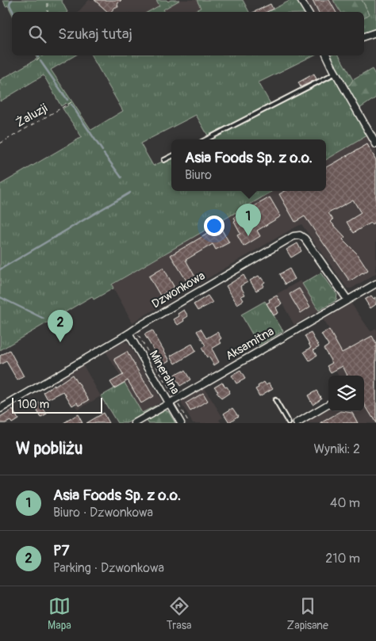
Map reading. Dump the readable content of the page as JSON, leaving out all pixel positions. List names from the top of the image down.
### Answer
{
  "streets": {
    "street": ["Dzwonkowa", "Aksamitna", "Mineralna"],
    "path": ["Żaluzji"]
  },
  "crossings": [
    ["Dzwonkowa", "Aksamitna"],
    ["Dzwonkowa", "Mineralna"],
    ["Aksamitna", "Mineralna"]
  ],
  "scale_bar": "100 m",
  "page": {
    "search": "Szukaj tutaj",
    "popup": ["Asia Foods Sp. z o.o.", "Biuro"],
    "pins": ["1", "2"],
    "scale": "100 m",
    "heading": ["W pobliżu", "Wyniki: 2"],
    "list": [
      {
        "mark": "1",
        "name": "Asia Foods Sp. z o.o.",
        "note": "Biuro · Dzwonkowa",
        "value": "40 m"
      },
      {
        "mark": "2",
        "name": "P7",
        "note": "Parking · Dzwonkowa",
        "value": "210 m"
      }
    ],
    "nav": ["Mapa", "Trasa", "Zapisane"]
  }
}
